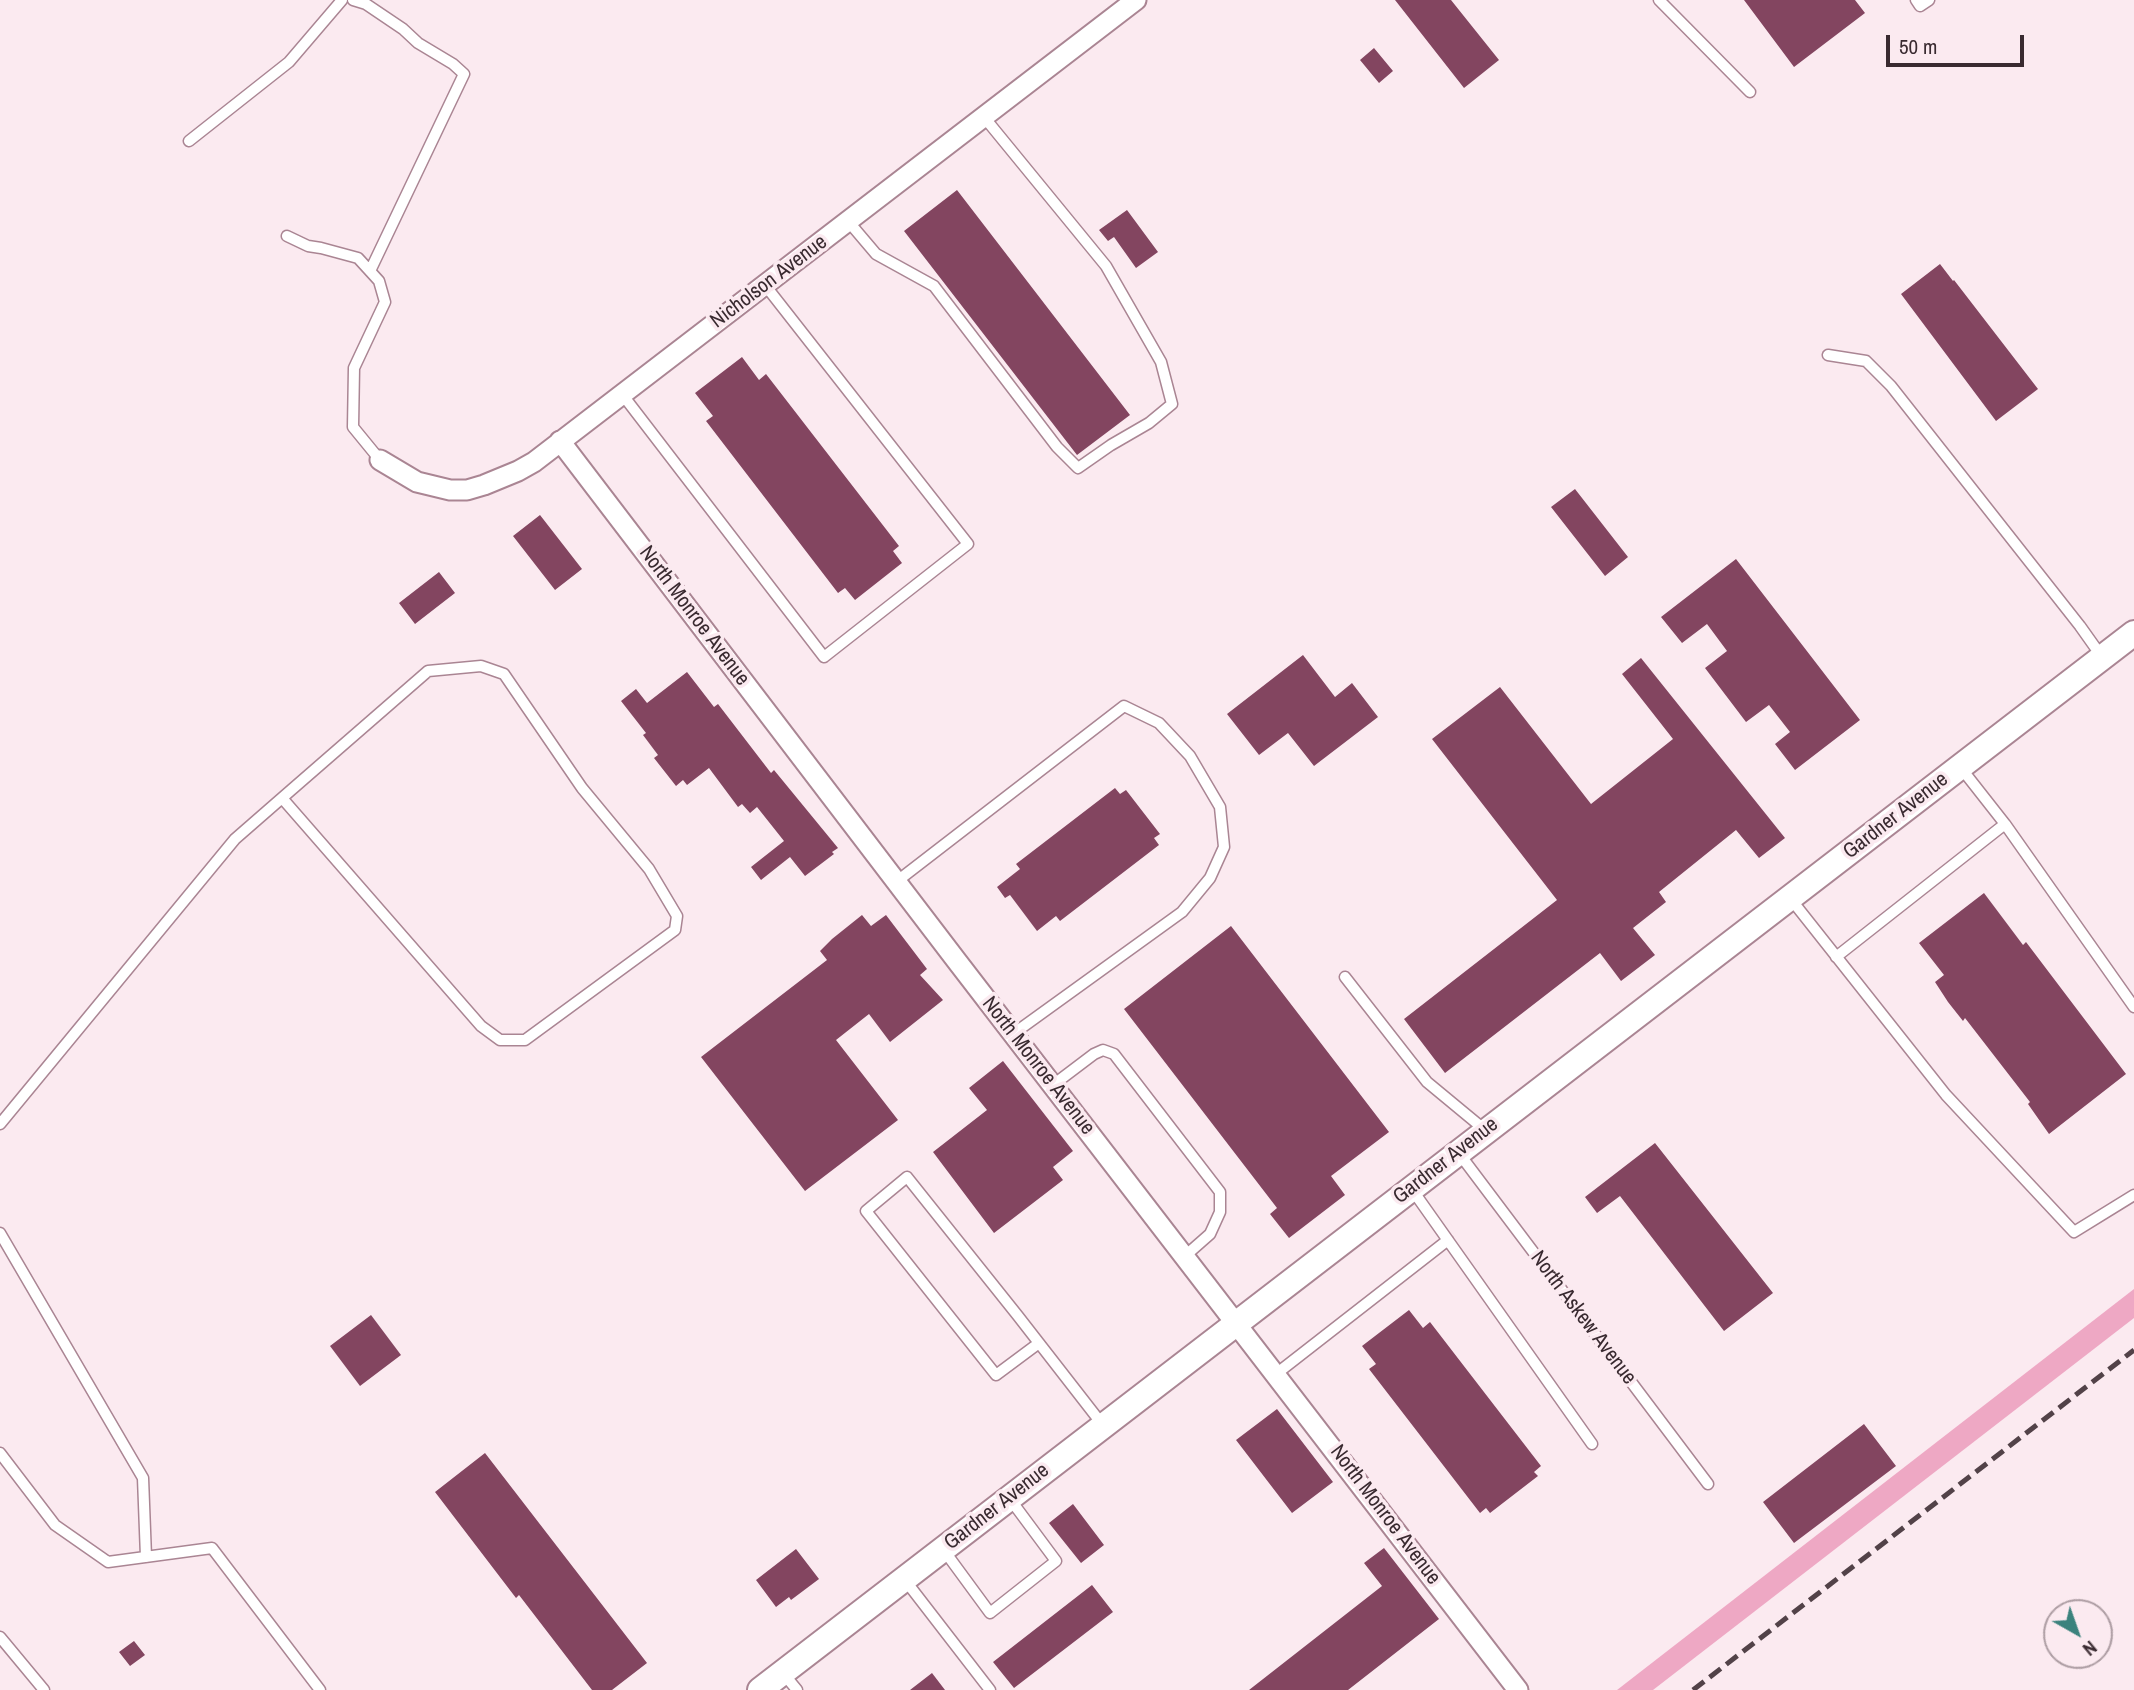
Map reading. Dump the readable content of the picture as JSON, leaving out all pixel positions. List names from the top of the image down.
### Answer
{
  "streets": {
    "street": ["Nicholson Avenue", "North Monroe Avenue", "Gardner Avenue"],
    "lane": ["North Askew Avenue"]
  },
  "crossings": [
    ["Nicholson Avenue", "North Monroe Avenue"],
    ["North Monroe Avenue", "Gardner Avenue"],
    ["Gardner Avenue", "North Askew Avenue"]
  ],
  "scale_bar": "50 m",
  "north": "bottom right"
}
